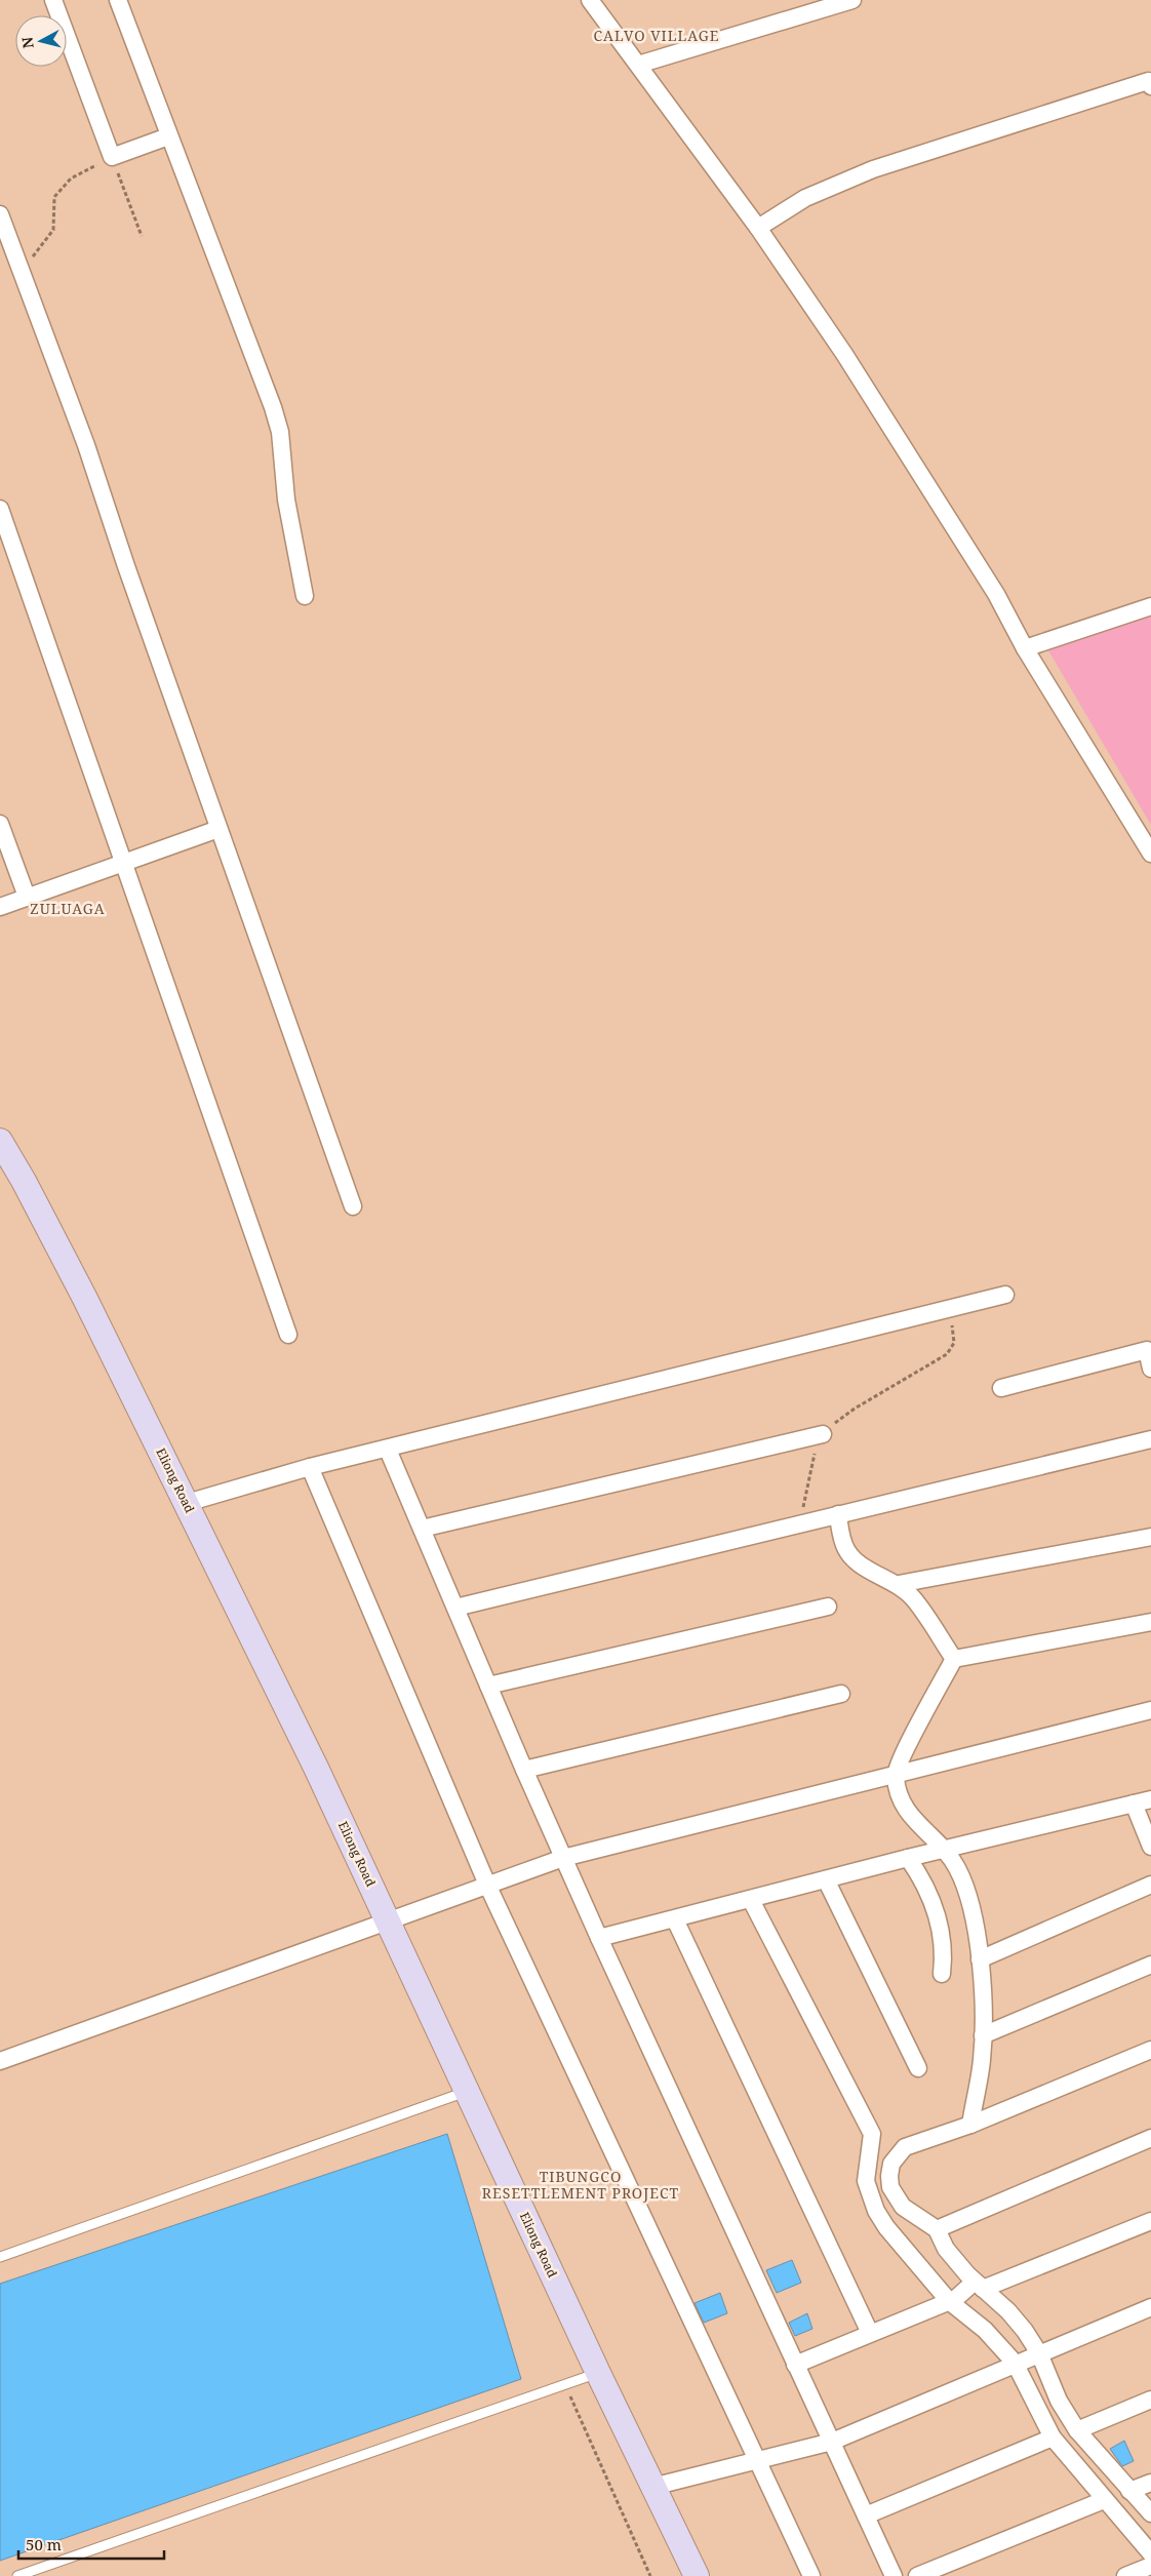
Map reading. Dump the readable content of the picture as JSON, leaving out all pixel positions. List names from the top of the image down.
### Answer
{
  "streets": {
    "main road": ["Eliong Road"]
  },
  "districts": ["CALVO VILLAGE", "ZULUAGA", "TIBUNGCO RESETTLEMENT PROJECT"],
  "scale_bar": "50 m",
  "north": "left"
}
